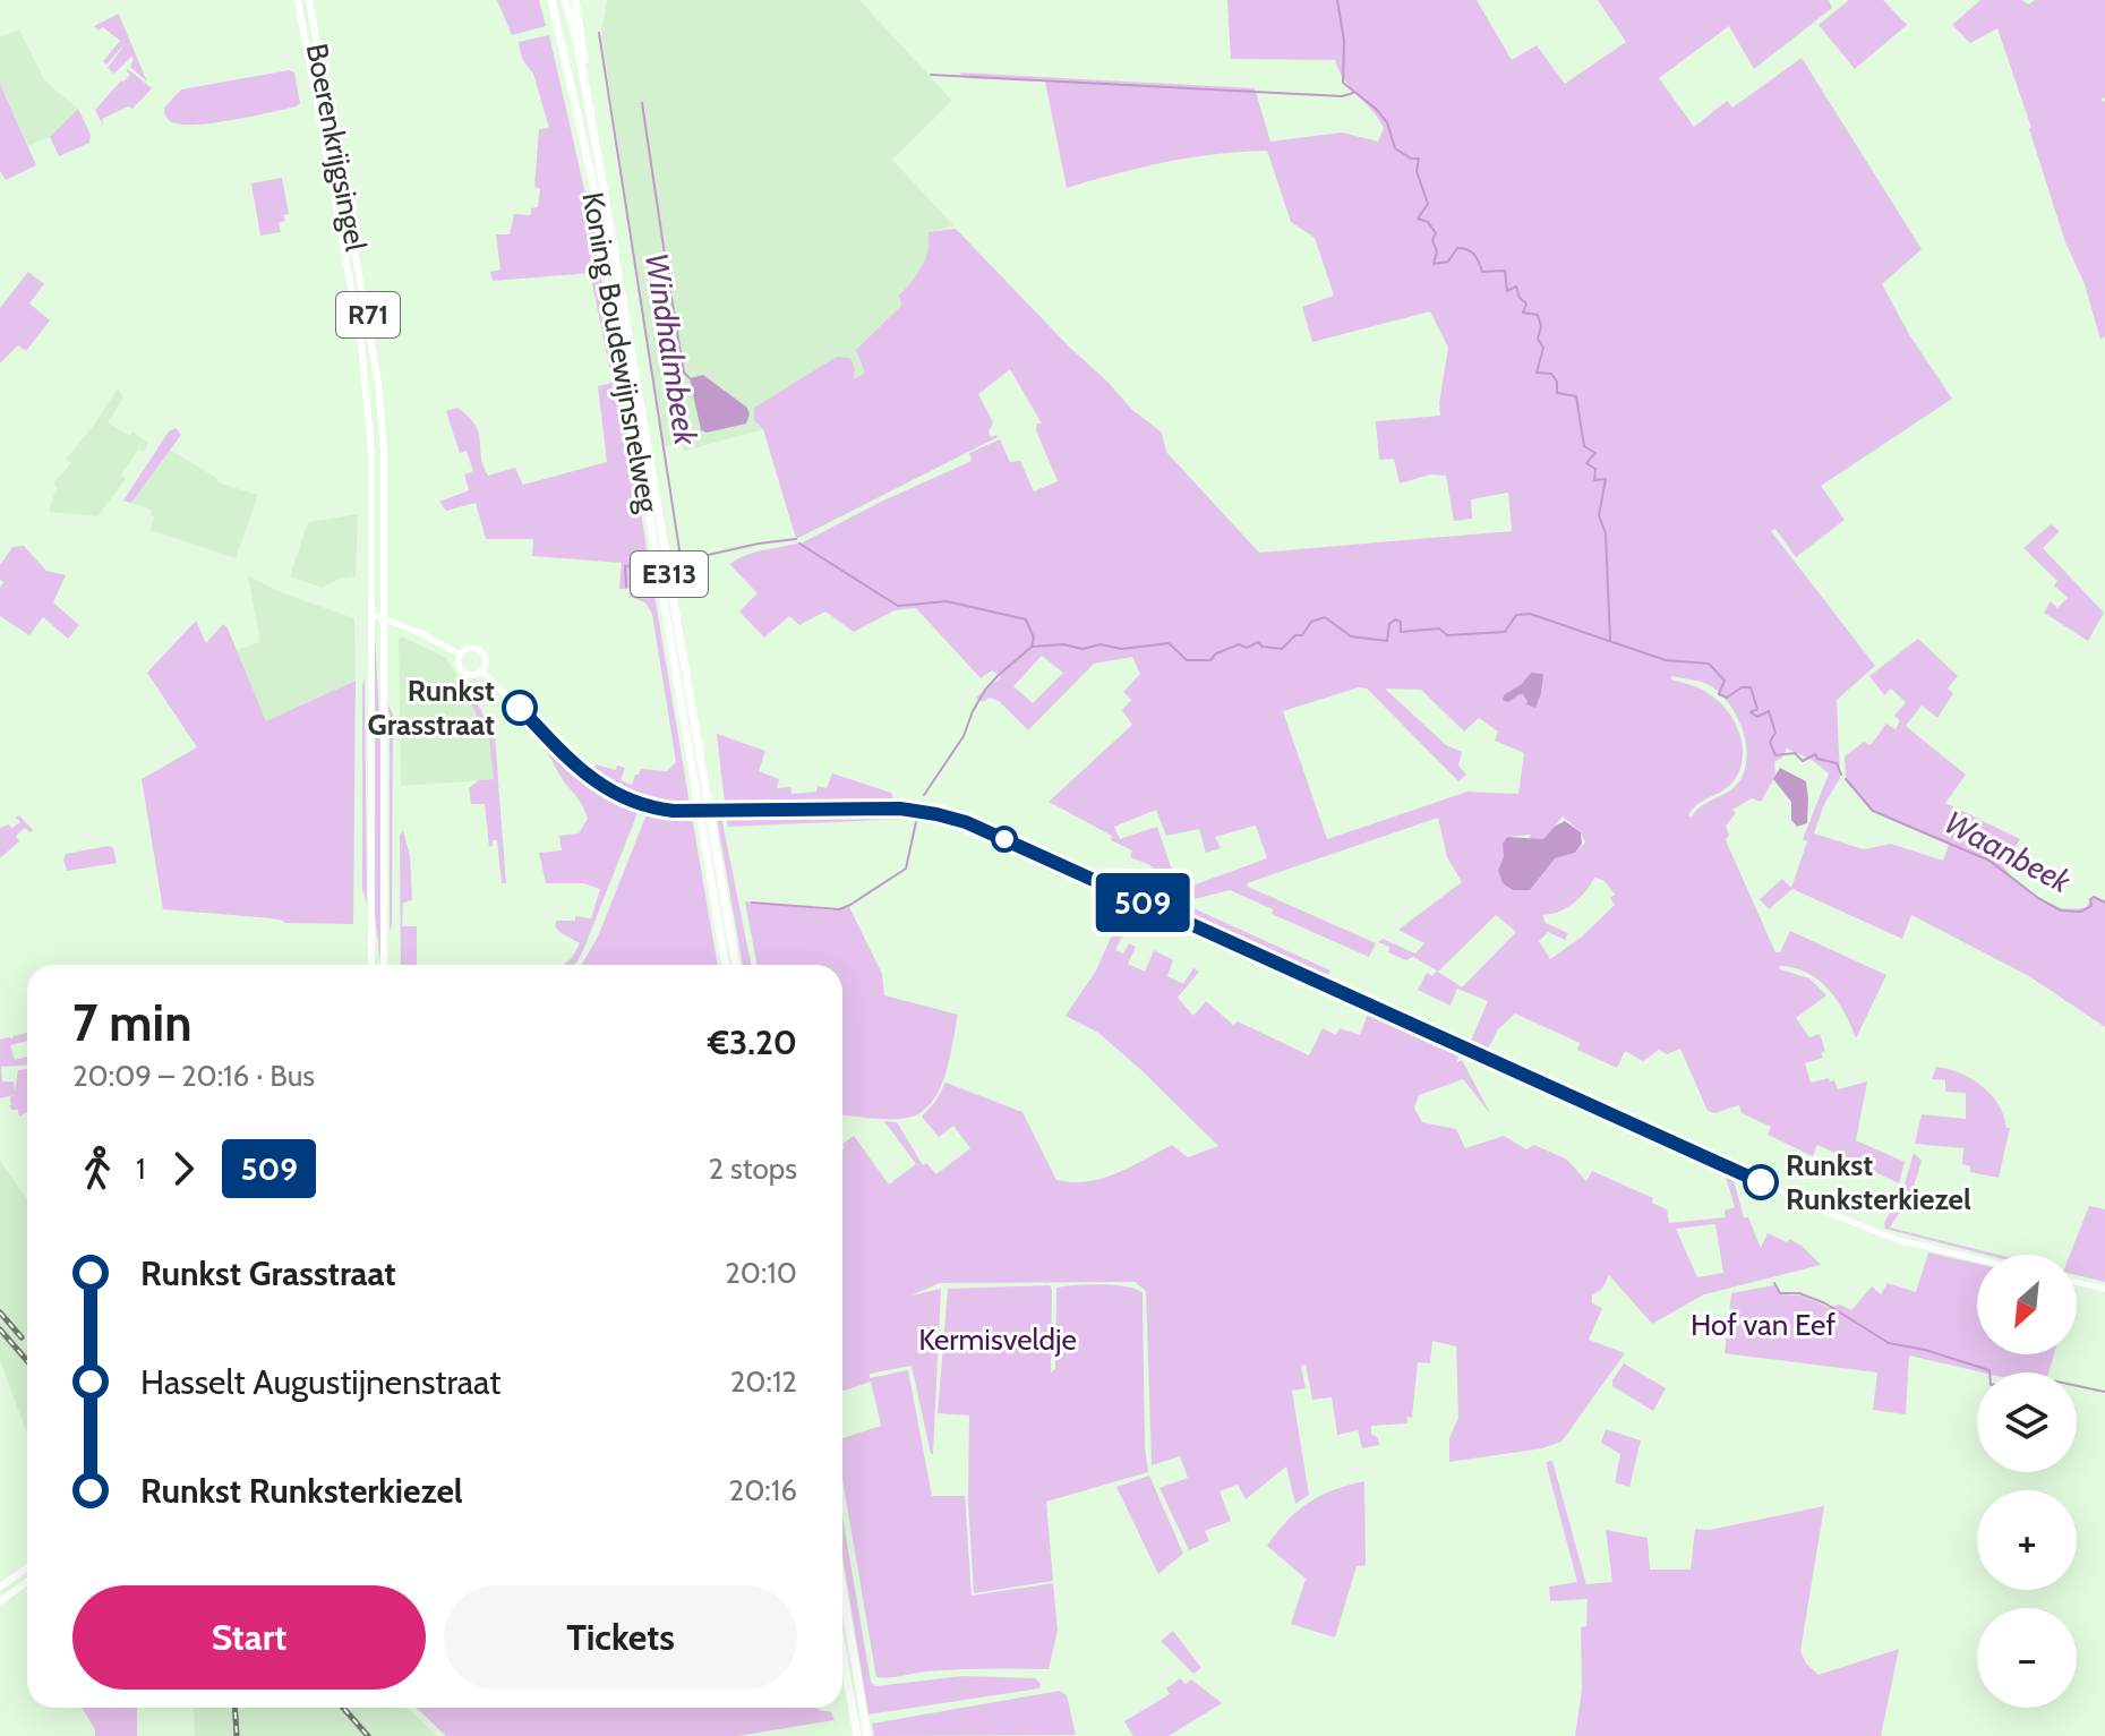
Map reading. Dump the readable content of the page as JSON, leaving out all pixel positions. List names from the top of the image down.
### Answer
{
  "streets": {
    "highway": [
      "Boerenkrijgsingel",
      "R71",
      "Koning Boudewijnsnelweg",
      "E313"
    ]
  },
  "crossings": [
    ["Boerenkrijgsingel", "R71"]
  ],
  "water": ["Windhalmbeek", "Waanbeek"],
  "parks": ["Hof van Eef", "Kermisveldje"],
  "places": ["Runkst Grasstraat", "Runkst Runksterkiezel"],
  "lines": ["bus line 509"],
  "north": "bottom left",
  "page": {
    "on_map": "509",
    "heading": ["7 min", "20:09 – 20:16 · Bus", "€3.20"],
    "legs": ["1", "509", "2 stops"],
    "list": [
      {
        "name": "Runkst Grasstraat",
        "value": "20:10"
      },
      {
        "name": "Hasselt Augustijnenstraat",
        "value": "20:12"
      },
      {
        "name": "Runkst Runksterkiezel",
        "value": "20:16"
      }
    ],
    "map_buttons": ["+", "−"],
    "buttons": ["Start", "Tickets"]
  }
}
